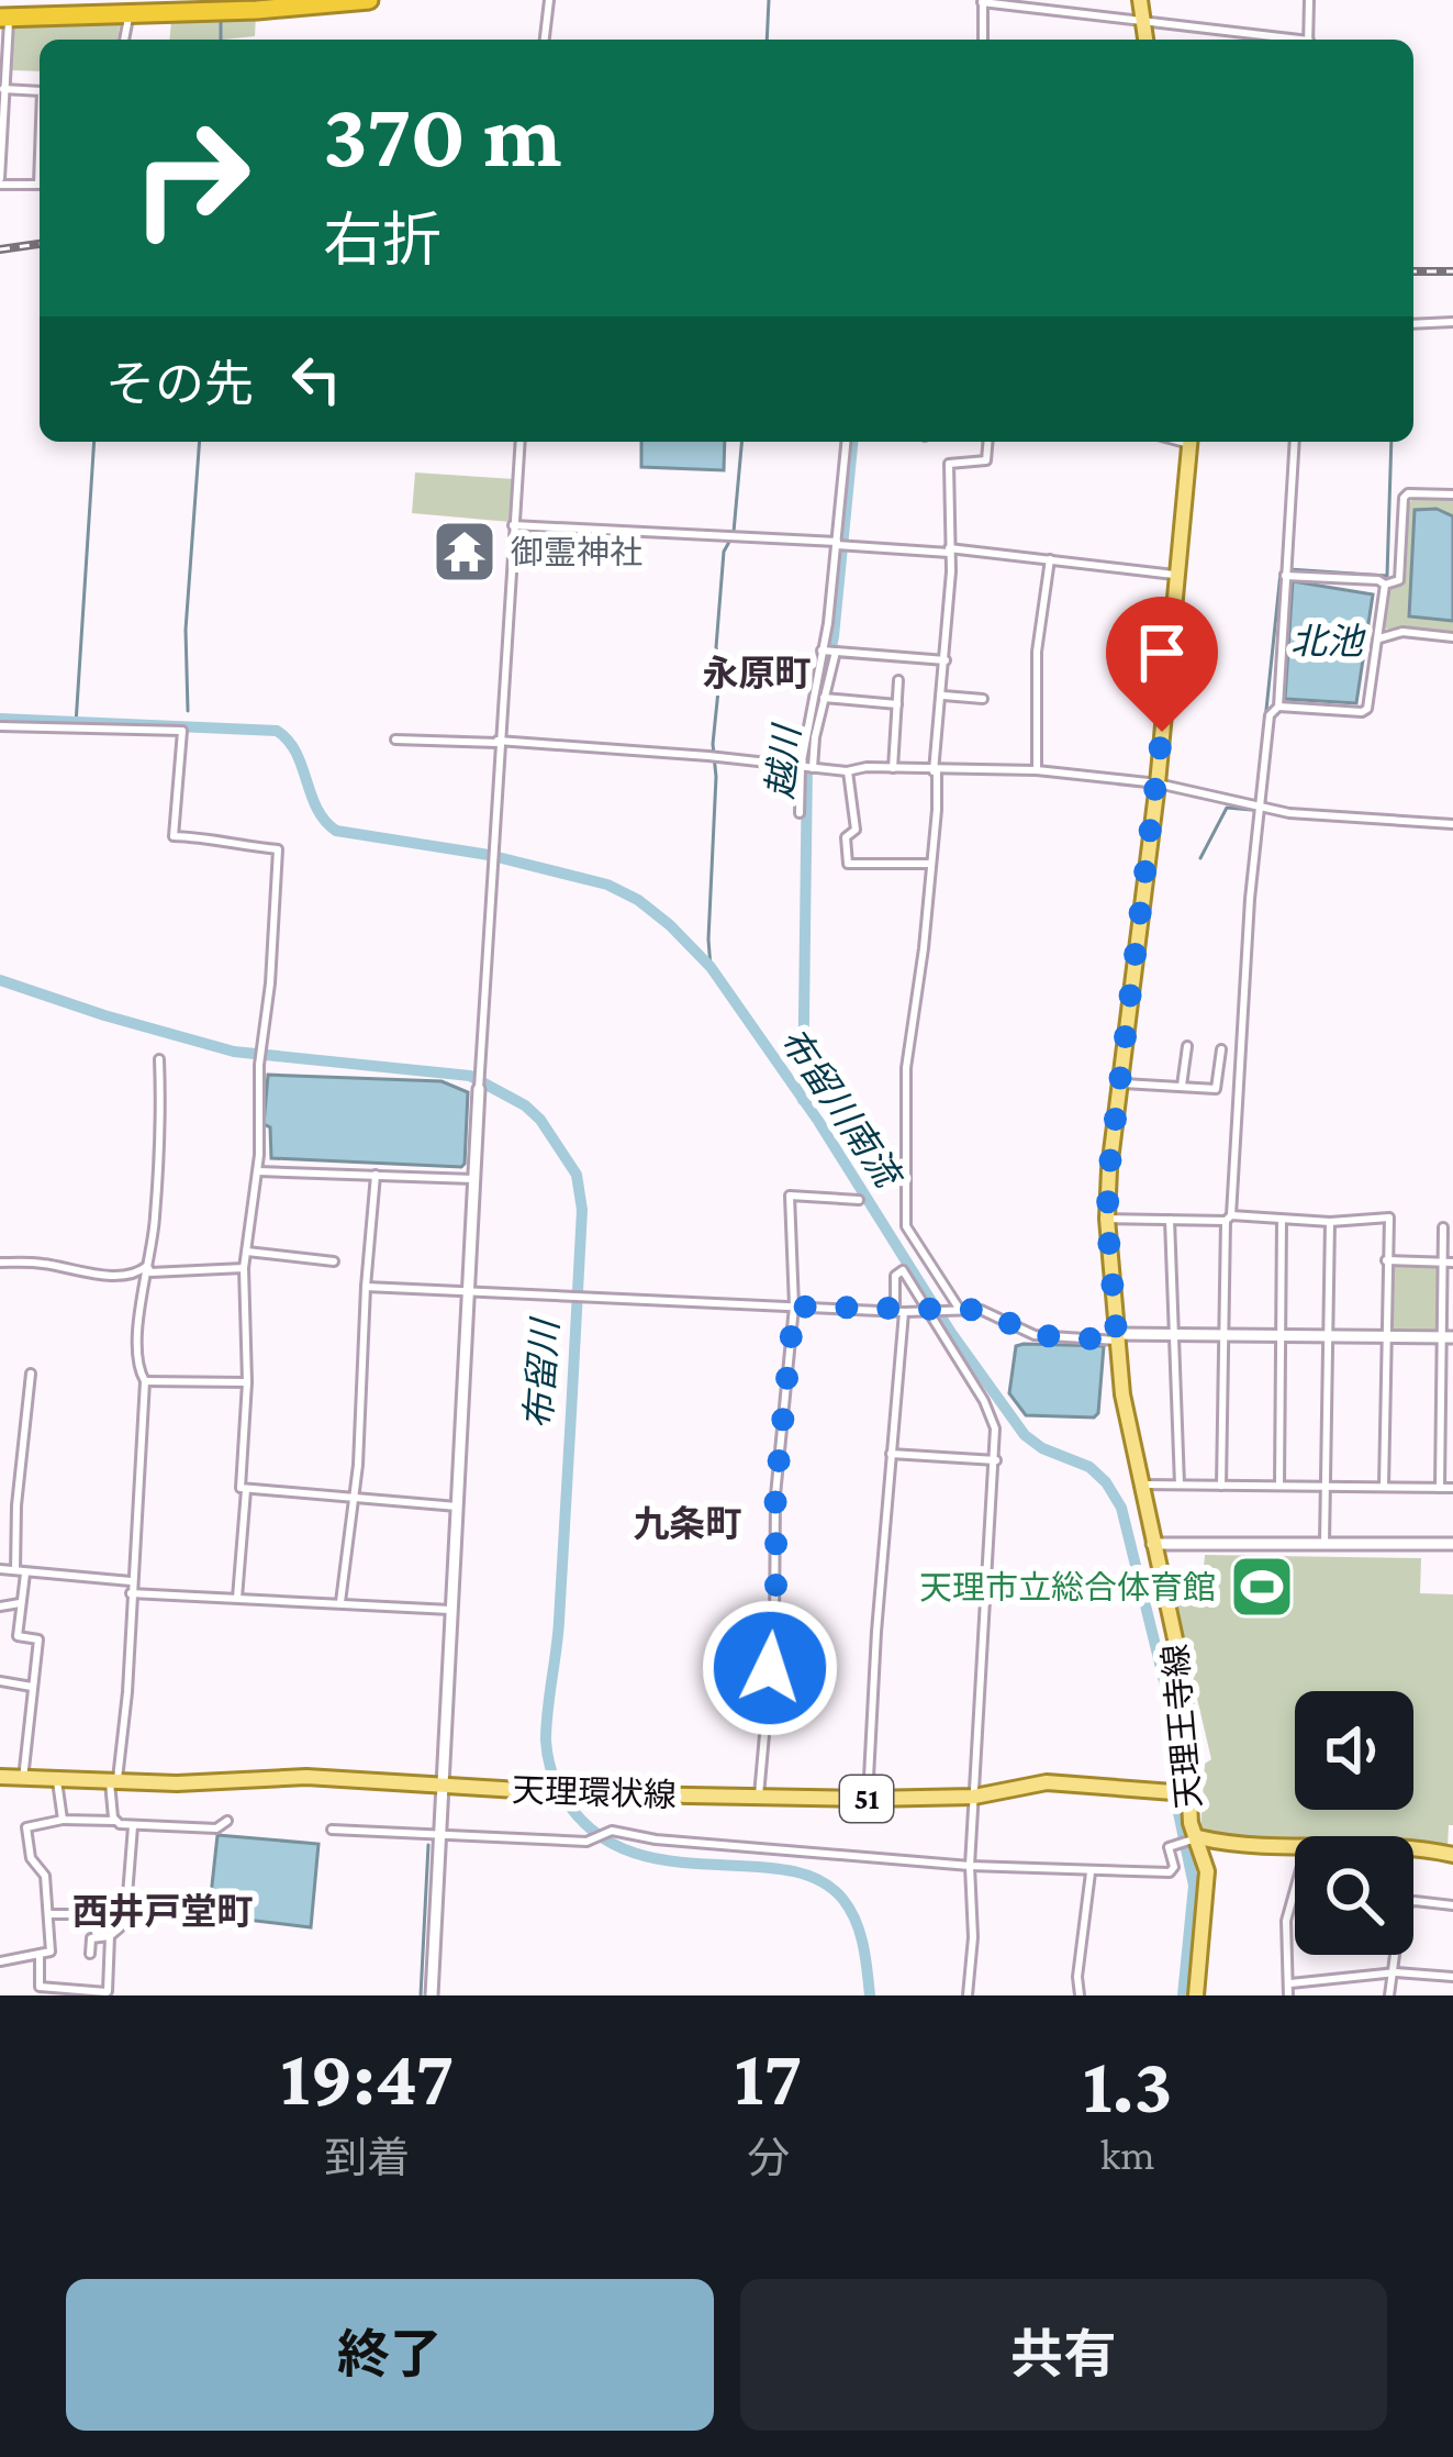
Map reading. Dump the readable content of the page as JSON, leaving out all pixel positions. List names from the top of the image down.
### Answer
{
  "streets": {
    "main road": ["天理王寺線", "天理環状線", "51"]
  },
  "crossings": [
    ["天理王寺線", "天理環状線"]
  ],
  "districts": ["永原町", "九条町", "西井戸堂町"],
  "water": [
    "北池",
    "越川",
    "布留川南流",
    "布留川"
  ],
  "places": {
    "temple": ["御霊神社"],
    "sports": ["天理市立総合体育館"]
  },
  "page": {
    "turn": ["370 m", "右折"],
    "then": "その先",
    "eta": [
      "19:47",
      "到着",
      "17",
      "分",
      "1.3",
      "km"
    ],
    "buttons": ["終了", "共有"]
  }
}
